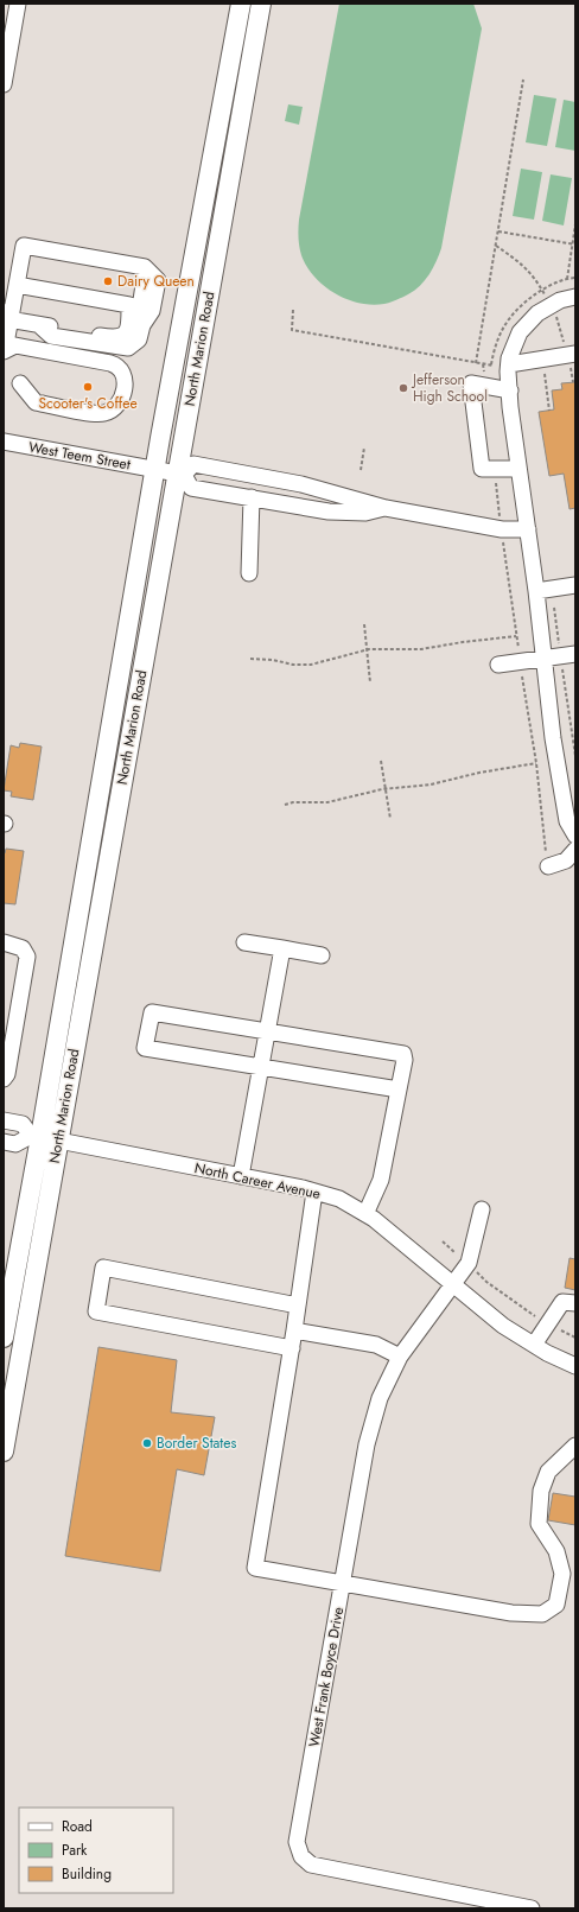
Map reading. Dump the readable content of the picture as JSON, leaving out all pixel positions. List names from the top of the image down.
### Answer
{
  "streets": {
    "main road": ["North Marion Road"],
    "street": ["West Teem Street", "North Career Avenue", "West Frank Boyce Drive"]
  },
  "crossings": [
    ["North Marion Road", "West Teem Street"],
    ["North Marion Road", "North Career Avenue"],
    ["North Career Avenue", "West Frank Boyce Drive"]
  ],
  "places": [
    "Dairy Queen",
    "Scooter's Coffee",
    "Jefferson High School",
    "Border States"
  ],
  "legend": ["Road", "Park", "Building"]
}
